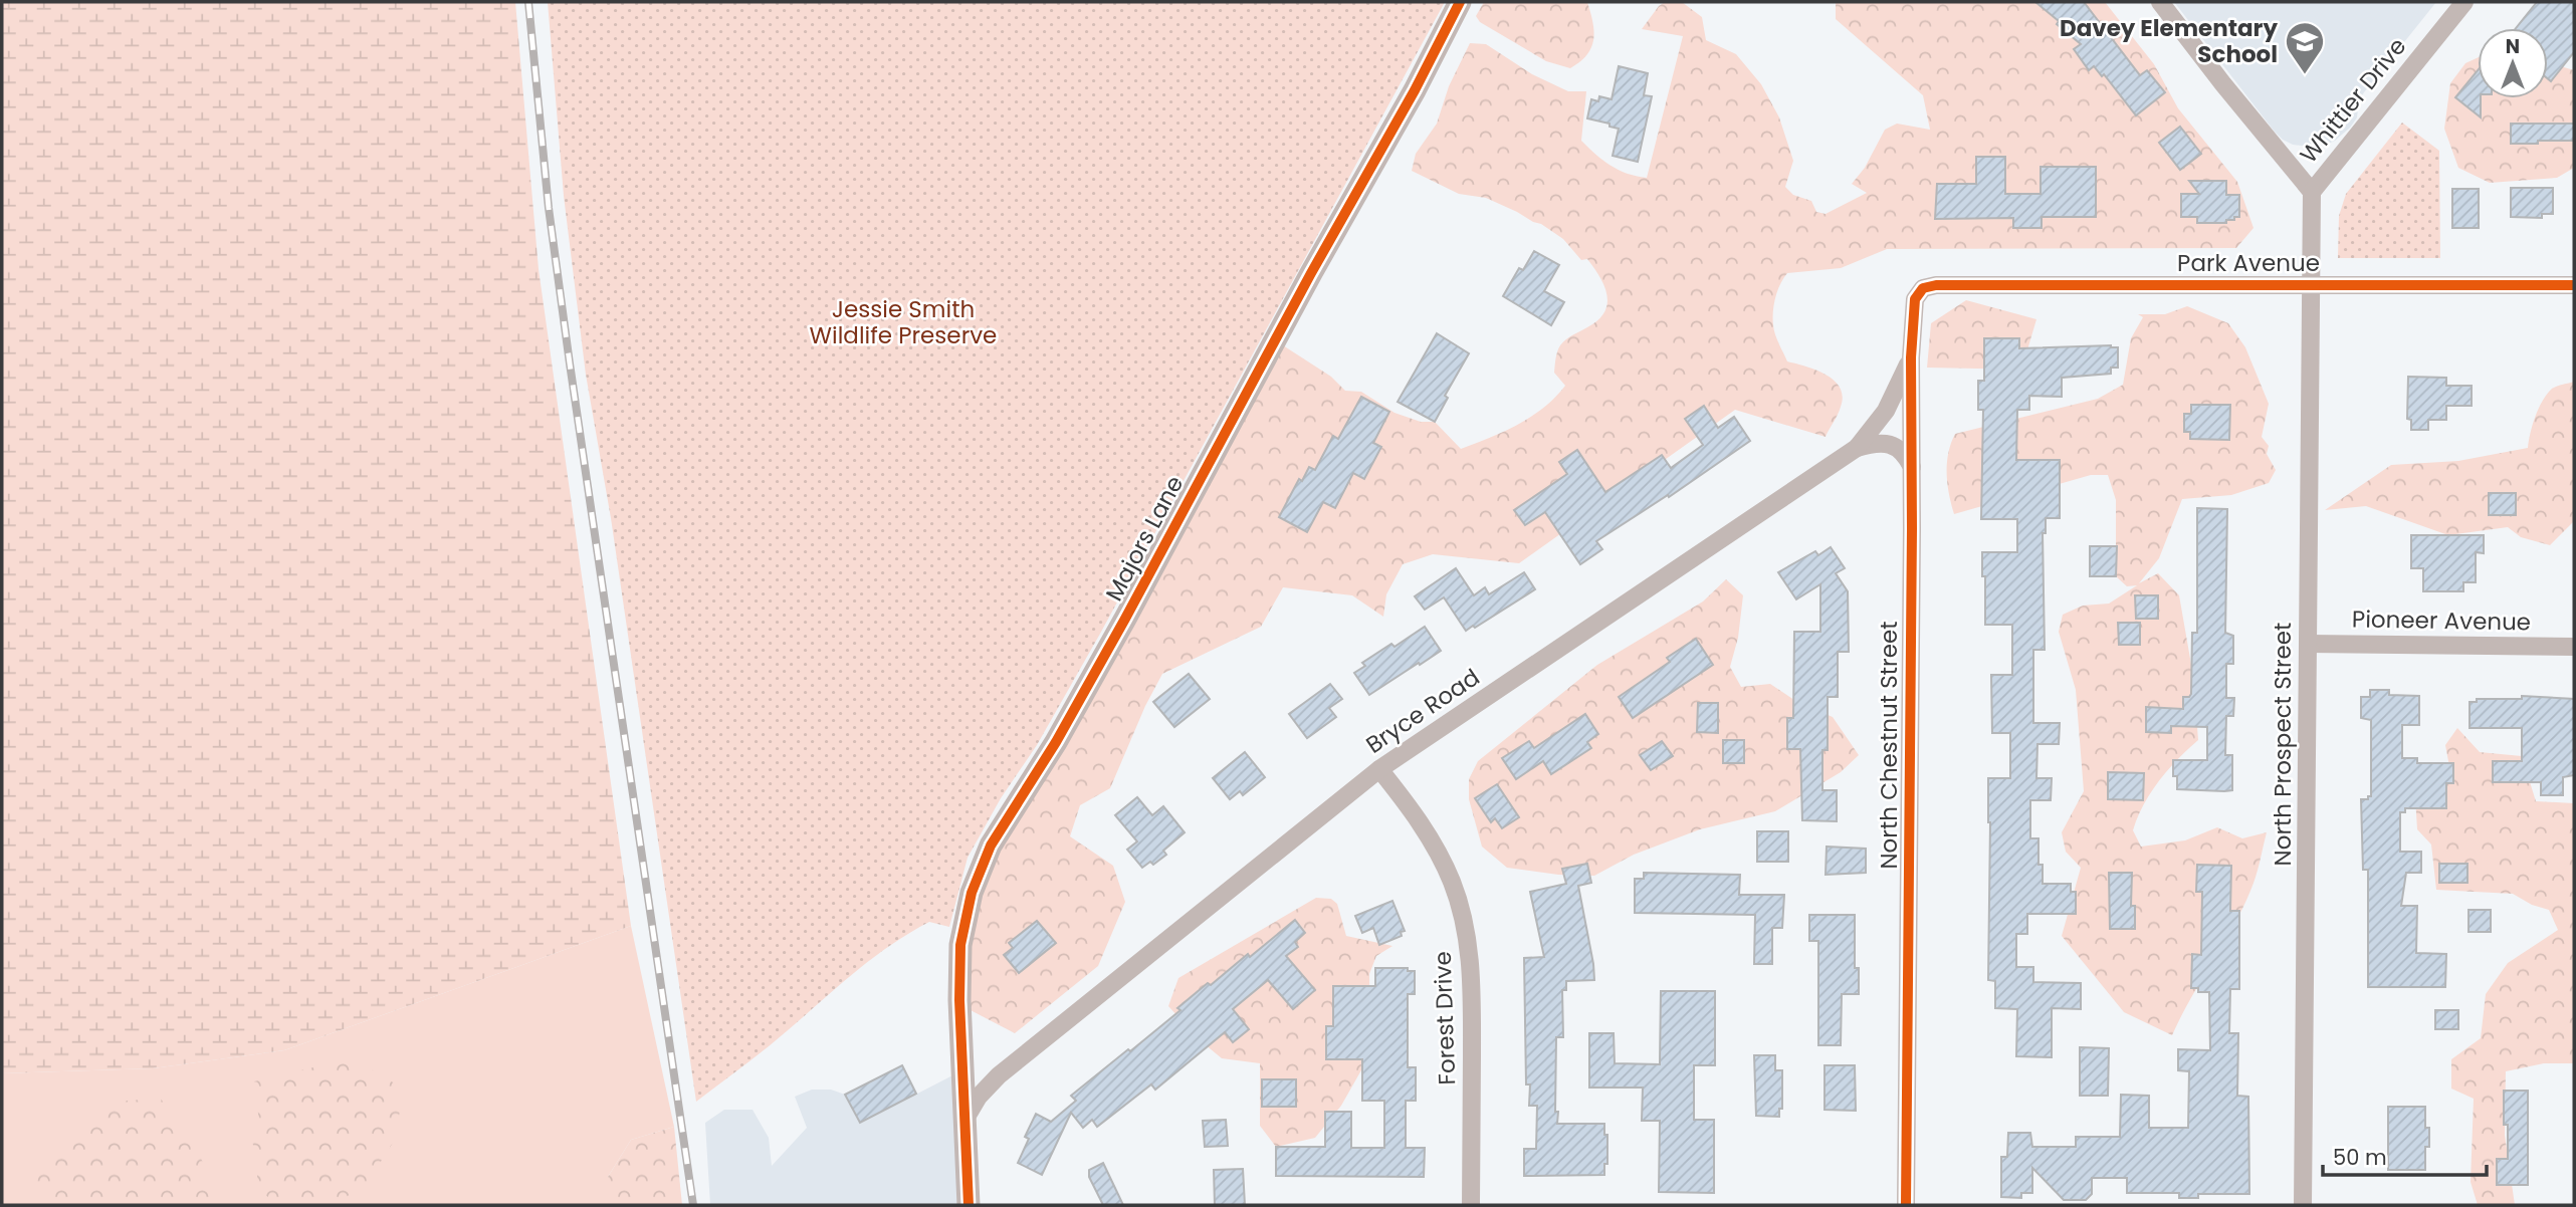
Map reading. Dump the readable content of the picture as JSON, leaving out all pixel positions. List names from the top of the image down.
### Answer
{
  "streets": {
    "street": [
      "Whittier Drive",
      "Park Avenue",
      "Majors Lane",
      "Pioneer Avenue",
      "Bryce Road",
      "North Prospect Street",
      "North Chestnut Street",
      "Forest Drive"
    ]
  },
  "crossings": [
    ["Whittier Drive", "Park Avenue"],
    ["Whittier Drive", "North Prospect Street"],
    ["Park Avenue", "North Prospect Street"],
    ["Park Avenue", "North Chestnut Street"],
    ["Majors Lane", "Bryce Road"],
    ["Pioneer Avenue", "North Prospect Street"],
    ["Bryce Road", "North Chestnut Street"],
    ["Bryce Road", "Forest Drive"]
  ],
  "parks": ["Jessie Smith Wildlife Preserve"],
  "places": {
    "school or university": ["Davey Elementary School"]
  },
  "scale_bar": "50 m",
  "north": "top"
}
